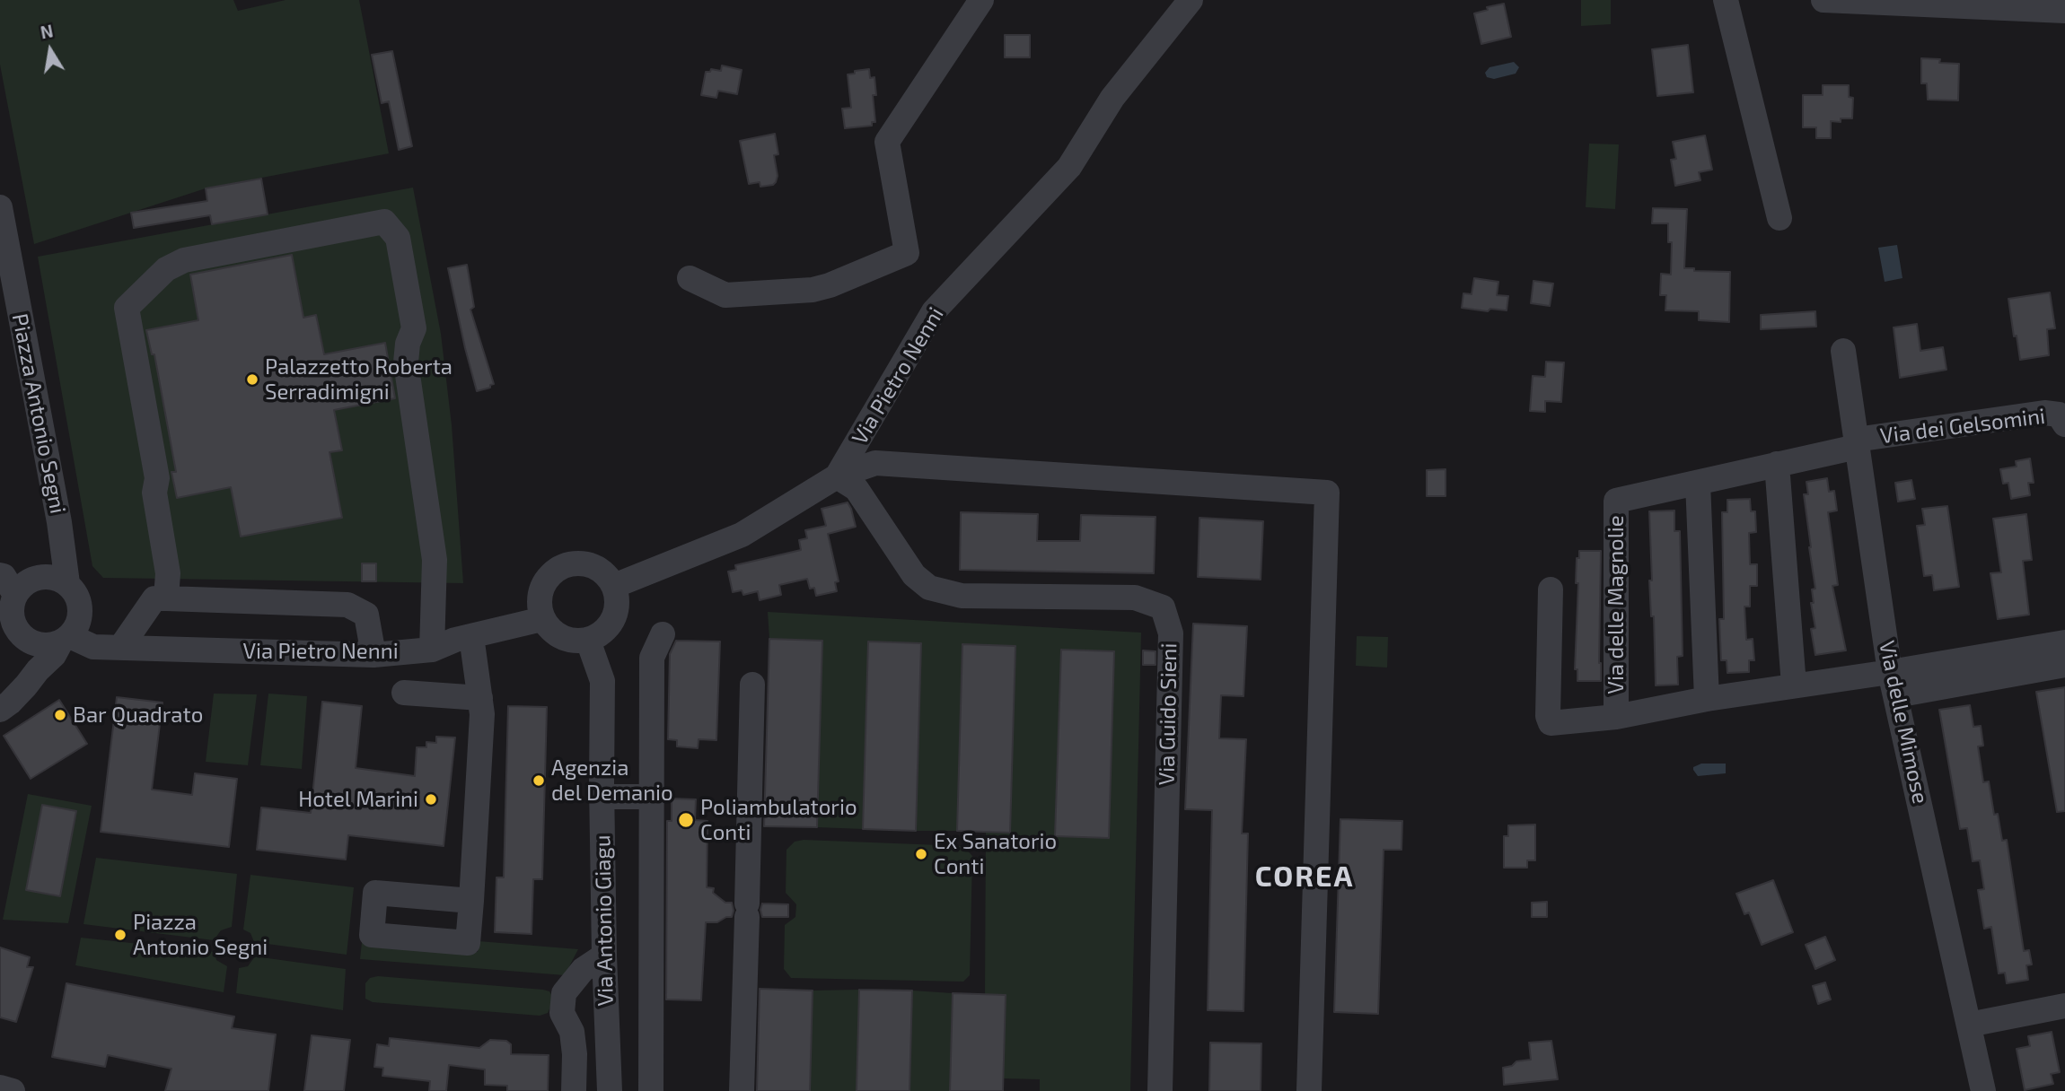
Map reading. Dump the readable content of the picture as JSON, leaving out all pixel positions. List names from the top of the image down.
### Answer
{
  "streets": {
    "street": [
      "Via Pietro Nenni",
      "Piazza Antonio Segni",
      "Via dei Gelsomini",
      "Via delle Magnolie",
      "Via Guido Sieni",
      "Via delle Mimose",
      "Via Antonio Giagu"
    ]
  },
  "crossings": [
    ["Via Pietro Nenni", "Piazza Antonio Segni"],
    ["Via Pietro Nenni", "Via Guido Sieni"],
    ["Via Pietro Nenni", "Via Antonio Giagu"],
    ["Via dei Gelsomini", "Via delle Magnolie"],
    ["Via dei Gelsomini", "Via delle Mimose"],
    ["Via delle Magnolie", "Via delle Mimose"]
  ],
  "districts": ["COREA"],
  "places": [
    "Palazzetto Roberta Serradimigni",
    "Bar Quadrato",
    "Agenzia del Demanio",
    "Hotel Marini",
    "Poliambulatorio Conti",
    "Ex Sanatorio Conti",
    "Piazza Antonio Segni"
  ],
  "north": "top"
}
